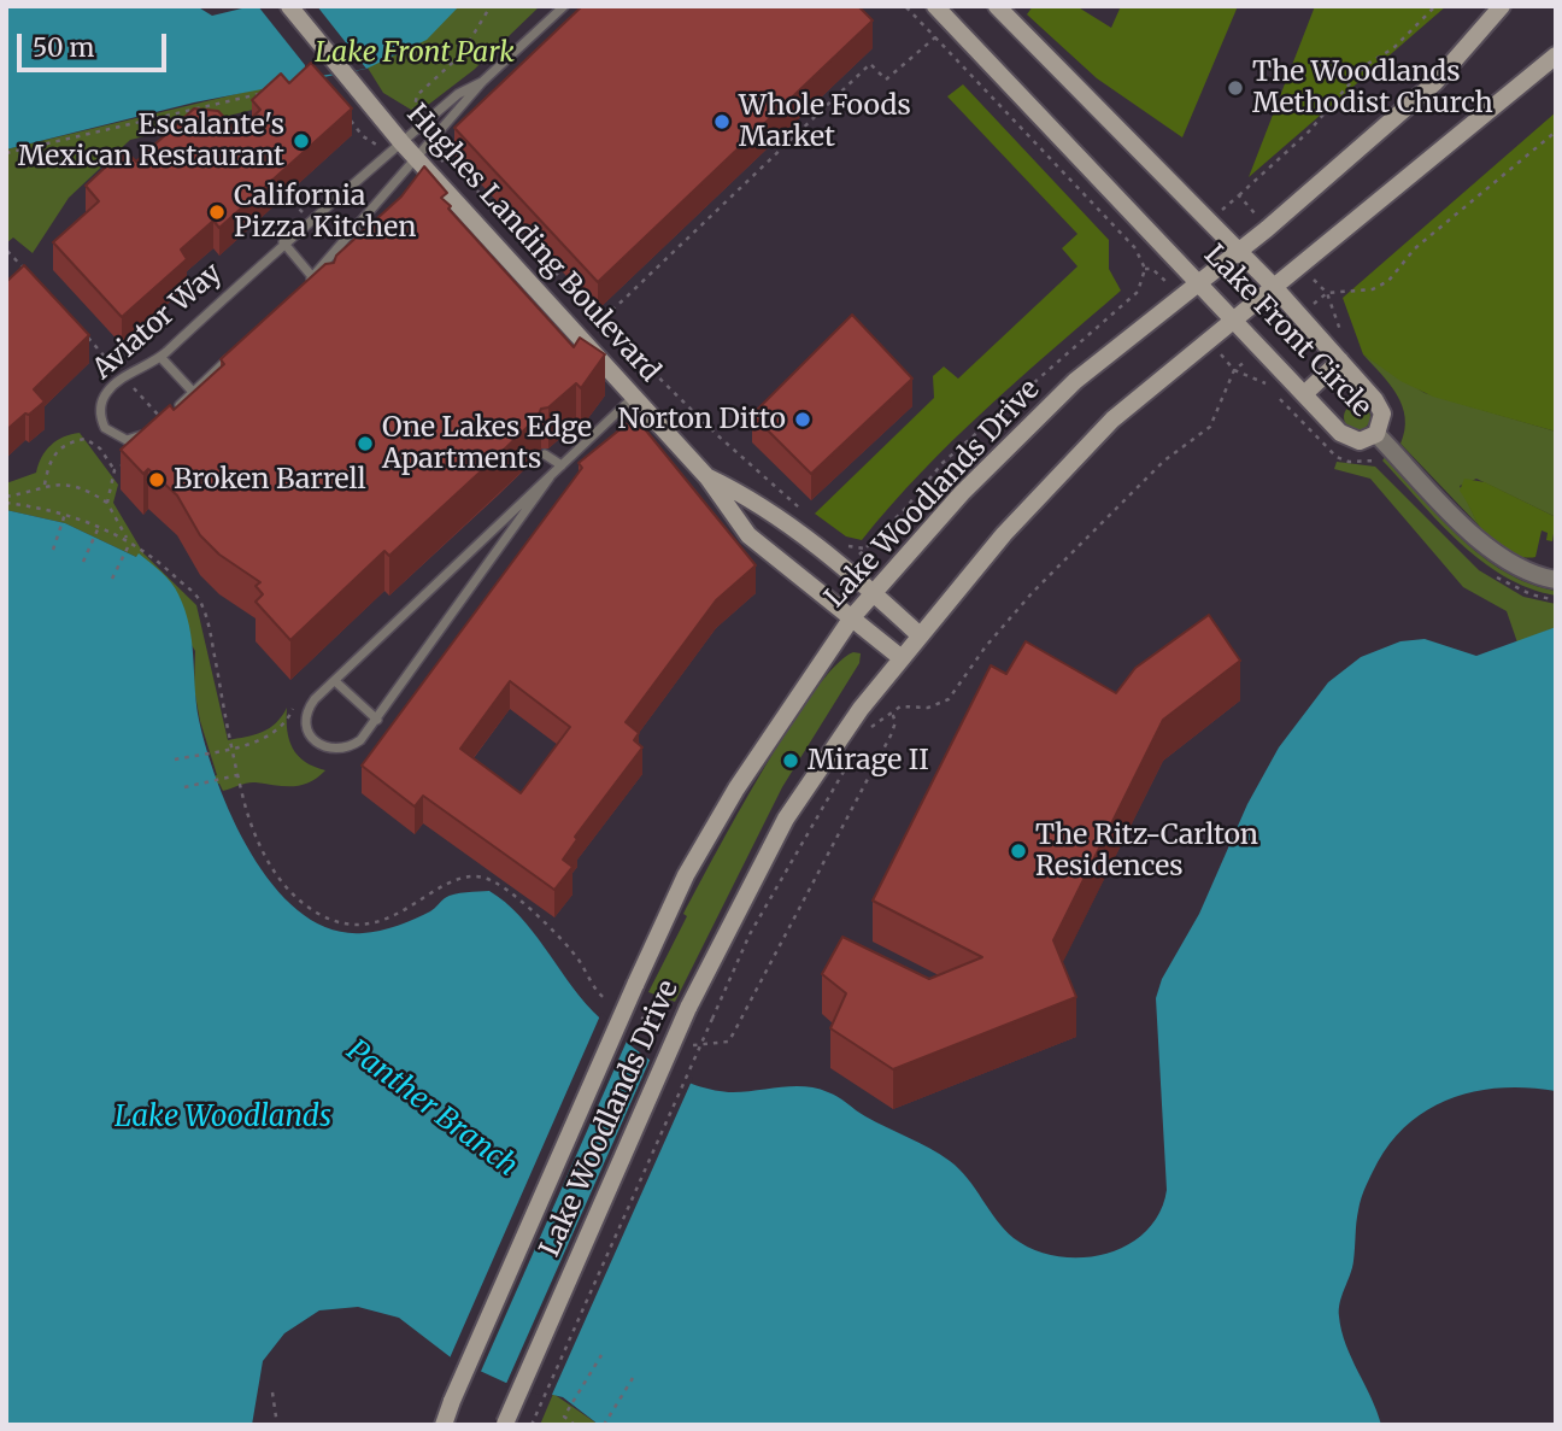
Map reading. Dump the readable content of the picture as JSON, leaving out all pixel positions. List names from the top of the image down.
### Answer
{
  "streets": {
    "main road": ["Hughes Landing Boulevard", "Lake Front Circle", "Lake Woodlands Drive"],
    "lane": ["Aviator Way"]
  },
  "crossings": [
    ["Hughes Landing Boulevard", "Aviator Way"],
    ["Hughes Landing Boulevard", "Lake Woodlands Drive"],
    ["Lake Front Circle", "Lake Woodlands Drive"]
  ],
  "water": ["Panther Branch", "Lake Woodlands"],
  "parks": ["Lake Front Park"],
  "places": [
    "The Woodlands Methodist Church",
    "Whole Foods Market",
    "Escalante's Mexican Restaurant",
    "California Pizza Kitchen",
    "Norton Ditto",
    "One Lakes Edge Apartments",
    "Broken Barrell",
    "Mirage II",
    "The Ritz-Carlton Residences"
  ],
  "scale_bar": "50 m"
}
